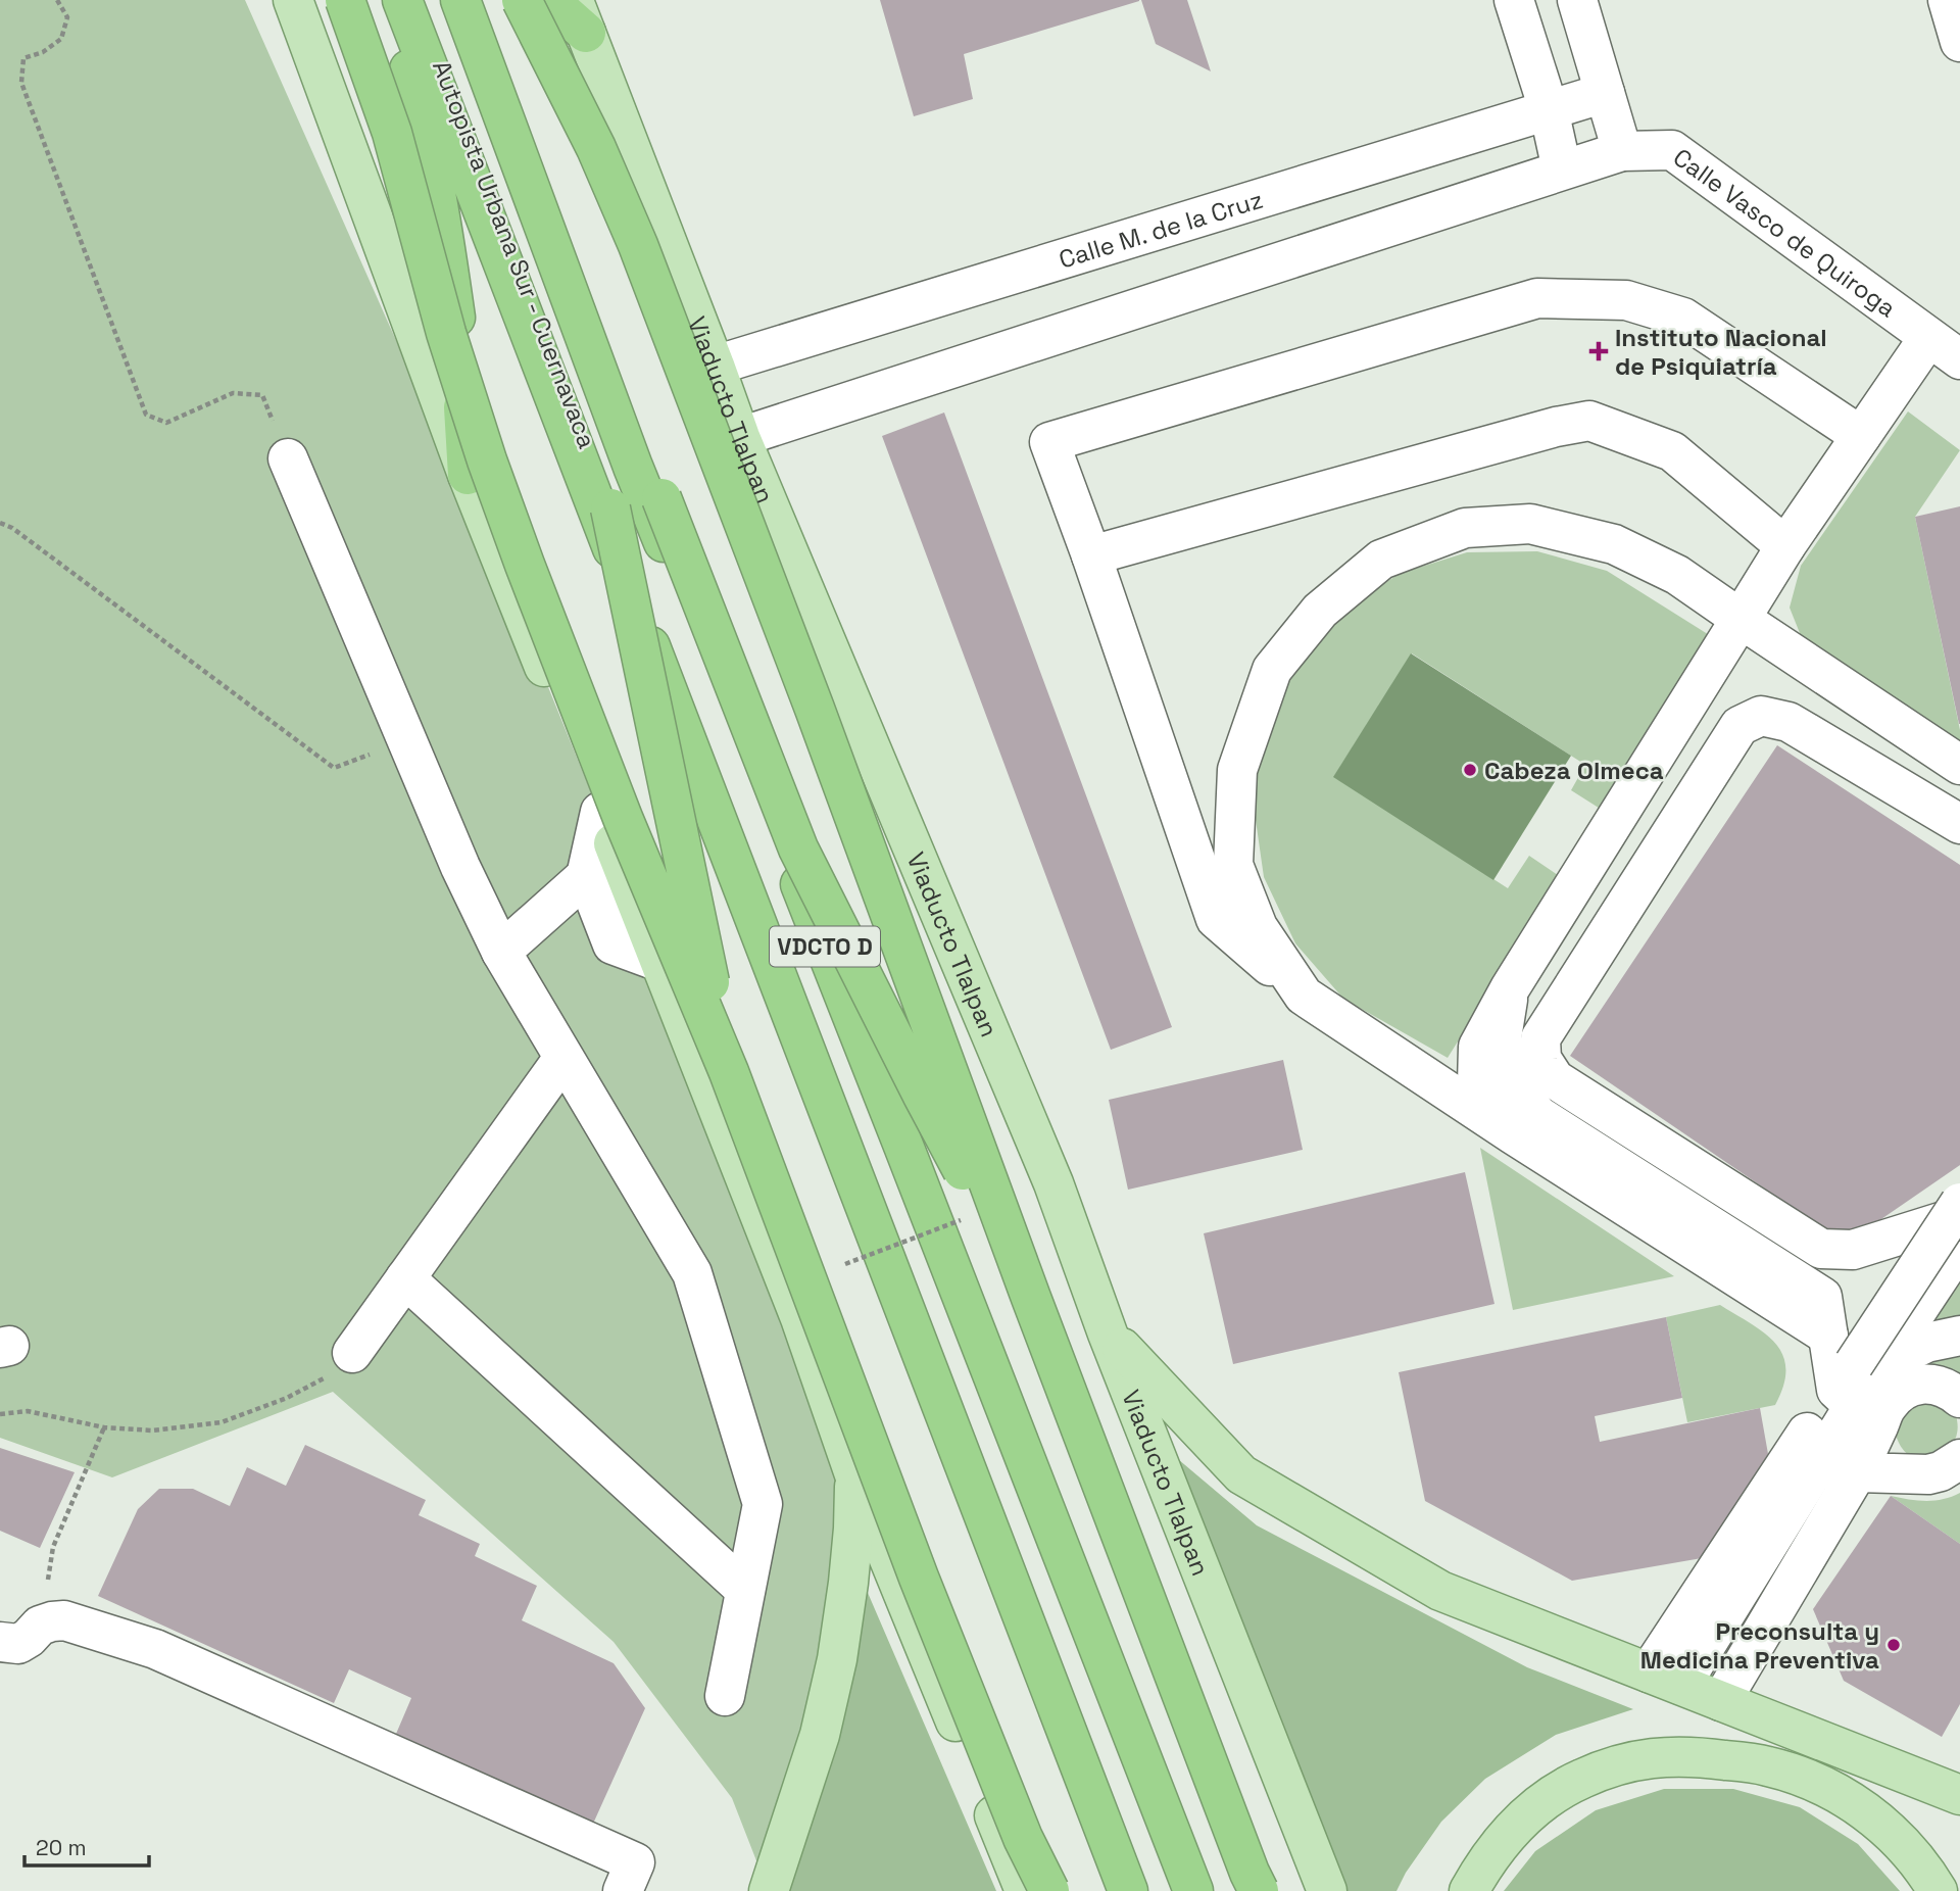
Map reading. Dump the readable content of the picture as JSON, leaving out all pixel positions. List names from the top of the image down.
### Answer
{
  "streets": {
    "highway": ["Autopista Urbana Sur - Cuernavaca", "VDCTO D"],
    "main road": ["Viaducto Tlalpan"],
    "street": ["Calle M. de la Cruz", "Calle Vasco de Quiroga"]
  },
  "crossings": [
    ["Calle M. de la Cruz", "Viaducto Tlalpan"]
  ],
  "places": {
    "health": ["Instituto Nacional de Psiquiatría"],
    "other": ["Cabeza Olmeca", "Preconsulta y Medicina Preventiva"]
  },
  "scale_bar": "20 m"
}
